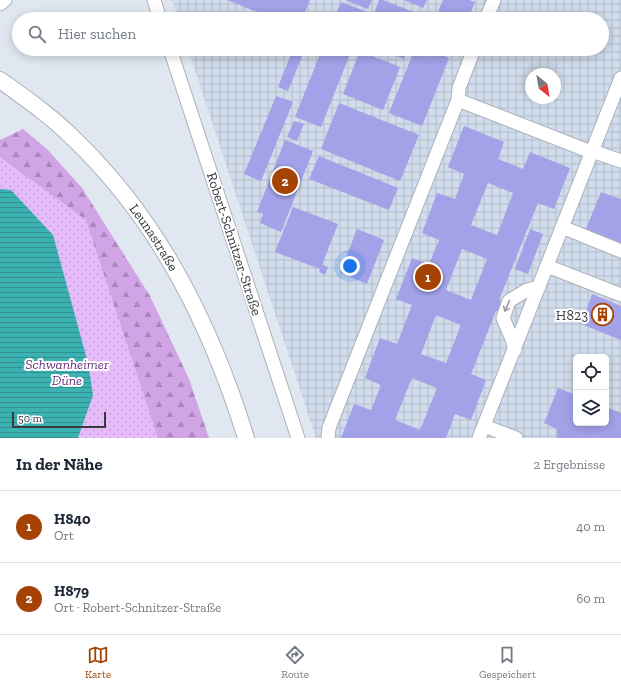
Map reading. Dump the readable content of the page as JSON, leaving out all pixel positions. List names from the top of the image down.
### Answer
{
  "streets": {
    "main road": ["Leunastraße"],
    "street": ["Robert-Schnitzer-Straße"]
  },
  "parks": ["Schwanheimer Düne"],
  "places": {
    "building": ["H823"]
  },
  "scale_bar": "50 m",
  "north": "bottom right",
  "page": {
    "search": "Hier suchen",
    "pins": ["2", "1"],
    "scale": "50 m",
    "heading": ["In der Nähe", "2 Ergebnisse"],
    "list": [
      {
        "mark": "1",
        "name": "H840",
        "note": "Ort",
        "value": "40 m"
      },
      {
        "mark": "2",
        "name": "H879",
        "note": "Ort · Robert-Schnitzer-Straße",
        "value": "60 m"
      }
    ],
    "nav": ["Karte", "Route", "Gespeichert"]
  }
}
